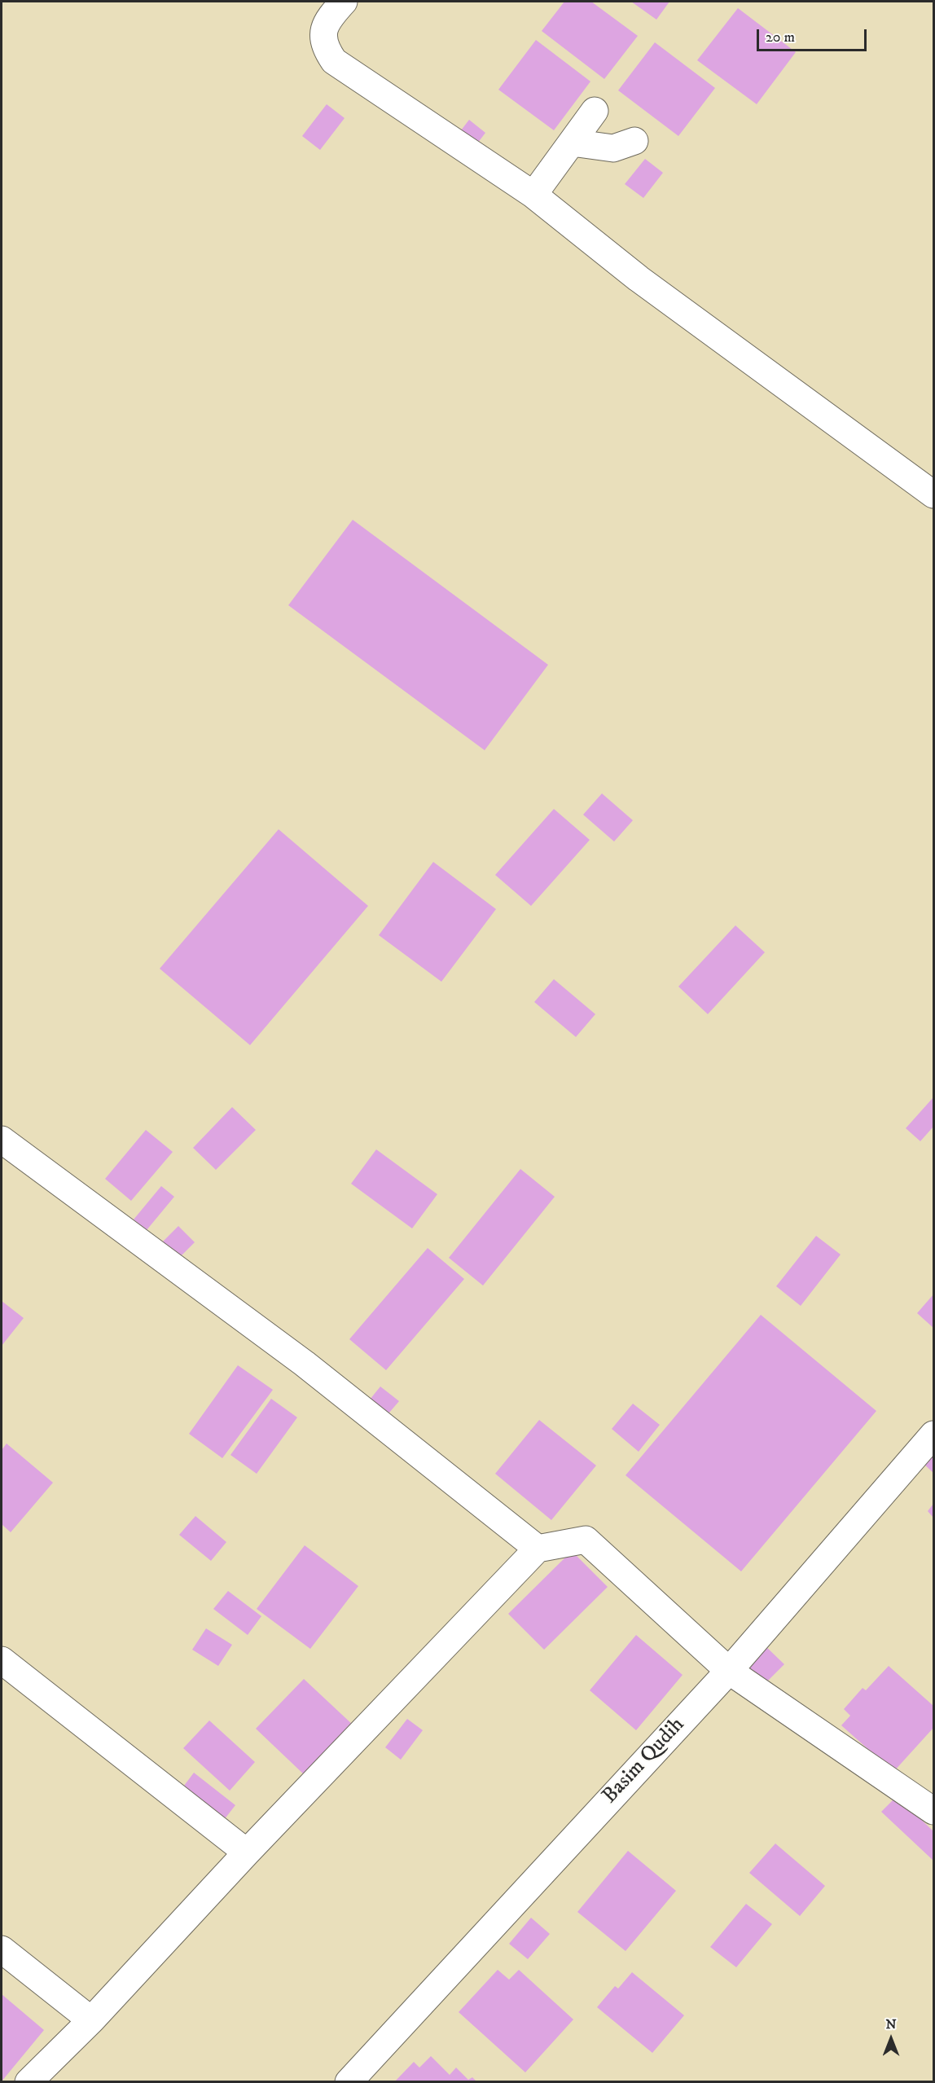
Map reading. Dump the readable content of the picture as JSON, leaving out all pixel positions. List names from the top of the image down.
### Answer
{
  "streets": {
    "street": ["Basim Qudih"]
  },
  "scale_bar": "20 m",
  "north": "top"
}
